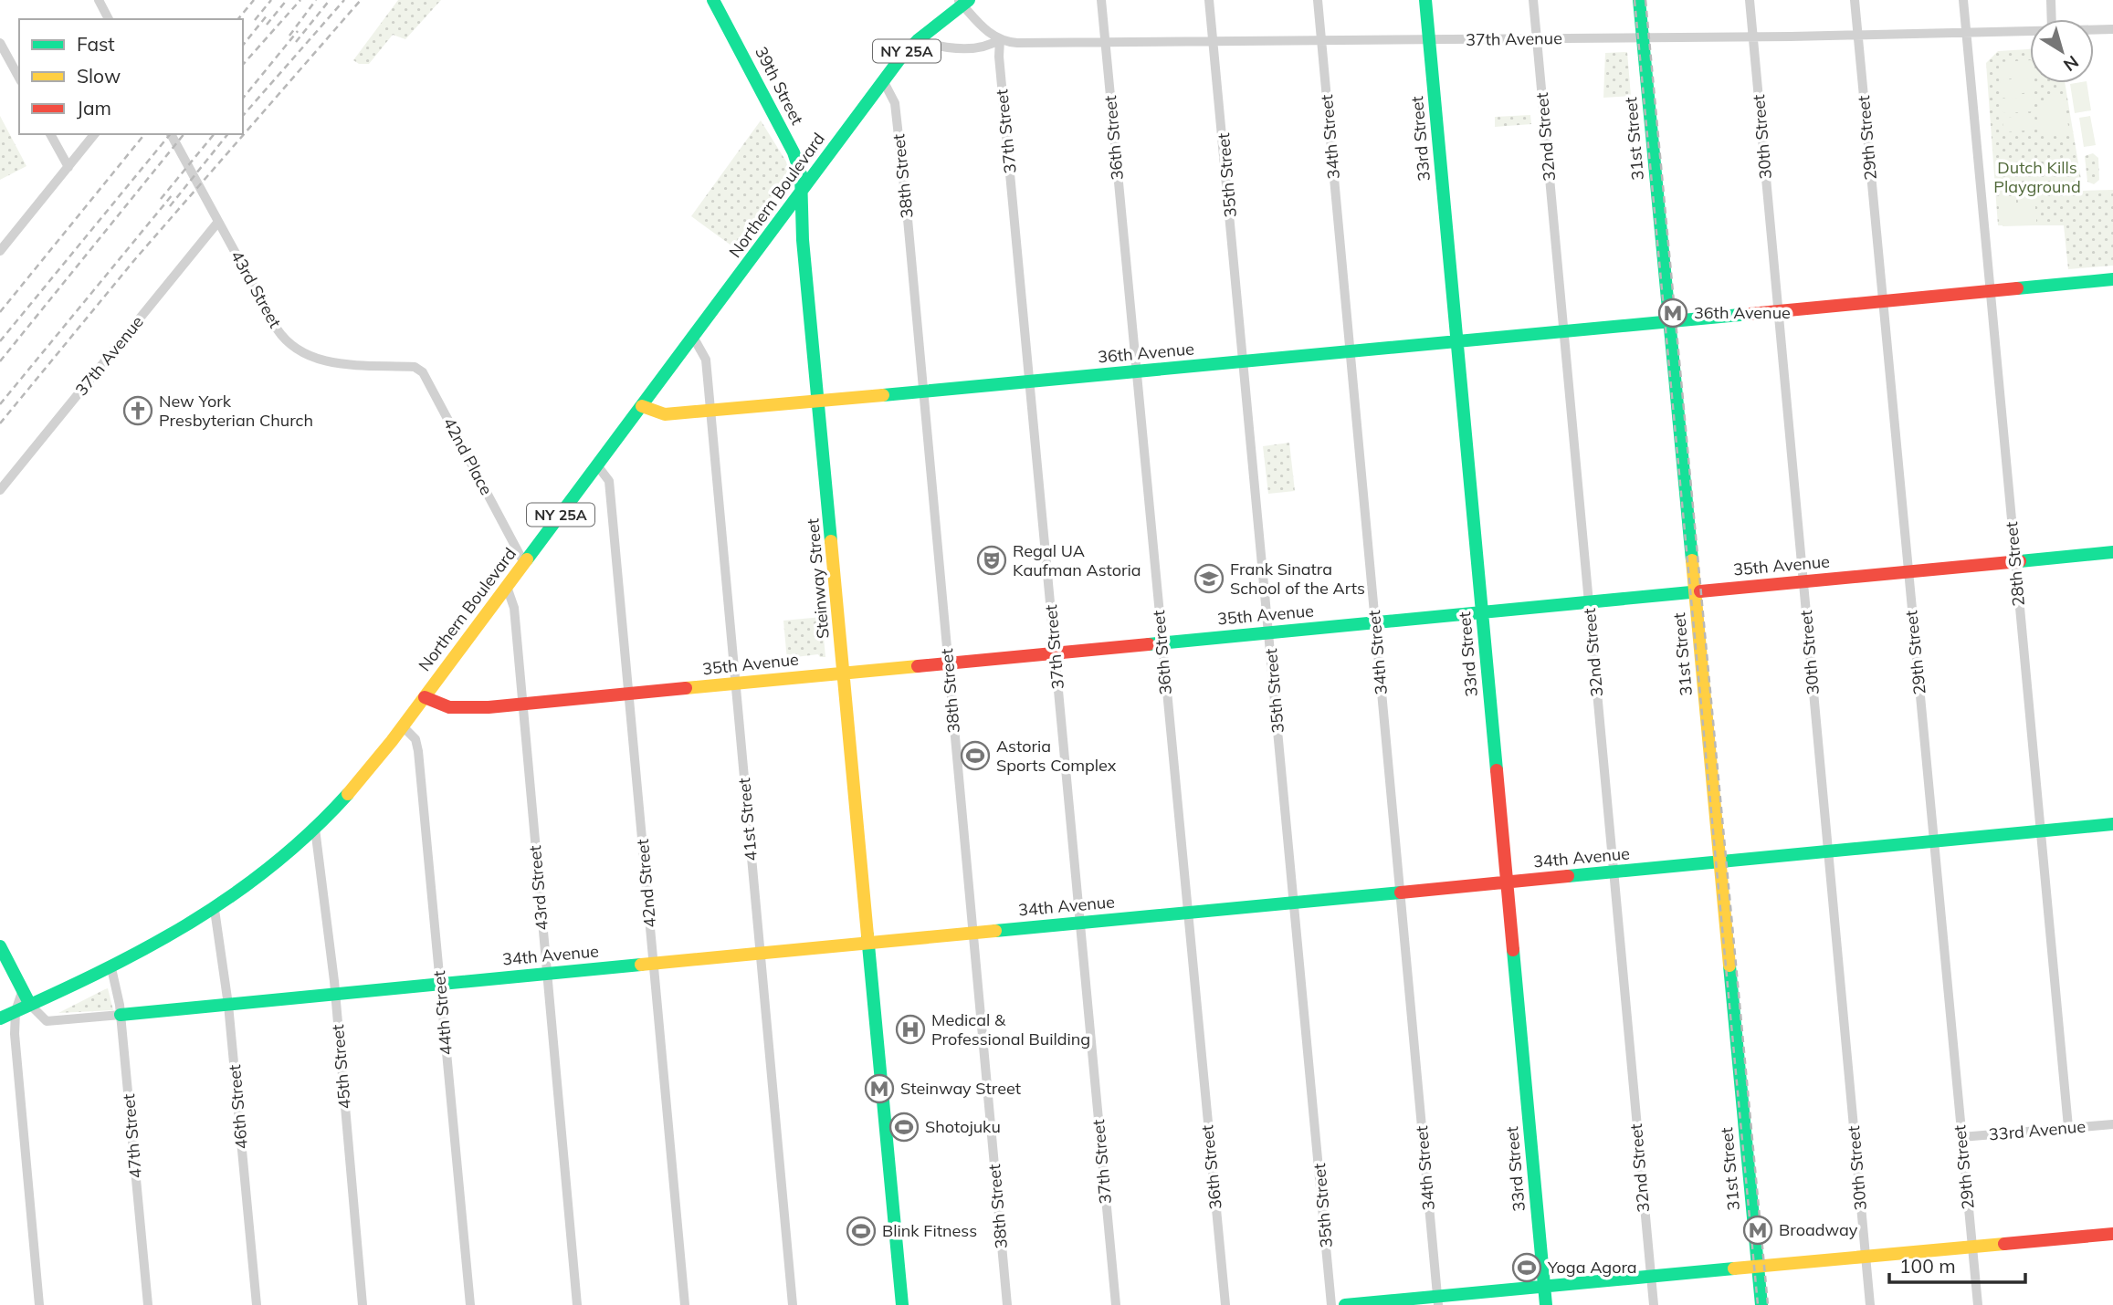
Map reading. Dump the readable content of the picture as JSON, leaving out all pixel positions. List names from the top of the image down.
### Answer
{
  "streets": {
    "street": [
      "37th Avenue",
      "NY 25A",
      "39th Street",
      "37th Street",
      "34th Street",
      "32nd Street",
      "30th Street",
      "36th Street",
      "29th Street",
      "33rd Street",
      "31st Street",
      "35th Street",
      "38th Street",
      "Northern Boulevard",
      "43rd Street",
      "36th Avenue",
      "42nd Place",
      "28th Street",
      "35th Avenue",
      "Steinway Street",
      "41st Street",
      "34th Avenue",
      "42nd Street",
      "44th Street",
      "45th Street",
      "46th Street",
      "33rd Avenue",
      "47th Street"
    ]
  },
  "crossings": [
    ["37th Avenue", "37th Street"],
    ["37th Avenue", "34th Street"],
    ["37th Avenue", "32nd Street"],
    ["37th Avenue", "30th Street"],
    ["37th Avenue", "36th Street"],
    ["37th Avenue", "29th Street"],
    ["37th Avenue", "33rd Street"],
    ["37th Avenue", "31st Street"],
    ["37th Avenue", "35th Street"],
    ["37th Avenue", "Northern Boulevard"],
    ["37th Avenue", "43rd Street"],
    ["37th Avenue", "28th Street"],
    ["39th Street", "Northern Boulevard"],
    ["39th Street", "Steinway Street"],
    ["37th Street", "36th Avenue"],
    ["37th Street", "35th Avenue"],
    ["37th Street", "34th Avenue"],
    ["34th Street", "36th Avenue"],
    ["34th Street", "35th Avenue"],
    ["34th Street", "34th Avenue"],
    ["32nd Street", "36th Avenue"],
    ["32nd Street", "35th Avenue"],
    ["32nd Street", "34th Avenue"],
    ["30th Street", "36th Avenue"],
    ["30th Street", "35th Avenue"],
    ["30th Street", "34th Avenue"],
    ["36th Street", "36th Avenue"],
    ["36th Street", "35th Avenue"],
    ["36th Street", "34th Avenue"],
    ["29th Street", "36th Avenue"],
    ["29th Street", "35th Avenue"],
    ["29th Street", "34th Avenue"],
    ["29th Street", "33rd Avenue"],
    ["33rd Street", "36th Avenue"],
    ["33rd Street", "35th Avenue"],
    ["33rd Street", "34th Avenue"],
    ["31st Street", "36th Avenue"],
    ["31st Street", "35th Avenue"],
    ["31st Street", "34th Avenue"],
    ["35th Street", "36th Avenue"],
    ["35th Street", "35th Avenue"],
    ["35th Street", "34th Avenue"],
    ["38th Street", "Northern Boulevard"],
    ["38th Street", "36th Avenue"],
    ["38th Street", "35th Avenue"],
    ["38th Street", "34th Avenue"],
    ["Northern Boulevard", "43rd Street"],
    ["Northern Boulevard", "36th Avenue"],
    ["Northern Boulevard", "42nd Place"],
    ["Northern Boulevard", "35th Avenue"],
    ["Northern Boulevard", "Steinway Street"],
    ["Northern Boulevard", "41st Street"],
    ["Northern Boulevard", "34th Avenue"],
    ["Northern Boulevard", "42nd Street"],
    ["Northern Boulevard", "44th Street"],
    ["Northern Boulevard", "45th Street"],
    ["Northern Boulevard", "46th Street"],
    ["Northern Boulevard", "47th Street"],
    ["43rd Street", "42nd Place"],
    ["43rd Street", "35th Avenue"],
    ["43rd Street", "34th Avenue"],
    ["36th Avenue", "28th Street"],
    ["36th Avenue", "Steinway Street"],
    ["36th Avenue", "41st Street"],
    ["28th Street", "35th Avenue"],
    ["28th Street", "34th Avenue"],
    ["28th Street", "33rd Avenue"],
    ["35th Avenue", "Steinway Street"],
    ["35th Avenue", "41st Street"],
    ["35th Avenue", "42nd Street"],
    ["Steinway Street", "34th Avenue"],
    ["41st Street", "34th Avenue"],
    ["34th Avenue", "42nd Street"],
    ["34th Avenue", "44th Street"],
    ["34th Avenue", "45th Street"],
    ["34th Avenue", "46th Street"],
    ["34th Avenue", "47th Street"]
  ],
  "parks": ["Dutch Kills Playground"],
  "places": {
    "metro station": ["36th Avenue", "Steinway Street", "Broadway"],
    "church": ["New York Presbyterian Church"],
    "theatre": ["Regal UA Kaufman Astoria"],
    "school or university": ["Frank Sinatra School of the Arts"],
    "sports": [
      "Astoria Sports Complex",
      "Shotojuku",
      "Blink Fitness",
      "Yoga Agora"
    ],
    "hospital": ["Medical & Professional Building"]
  },
  "legend": ["Fast", "Slow", "Jam"],
  "scale_bar": "100 m",
  "north": "bottom right"
}
